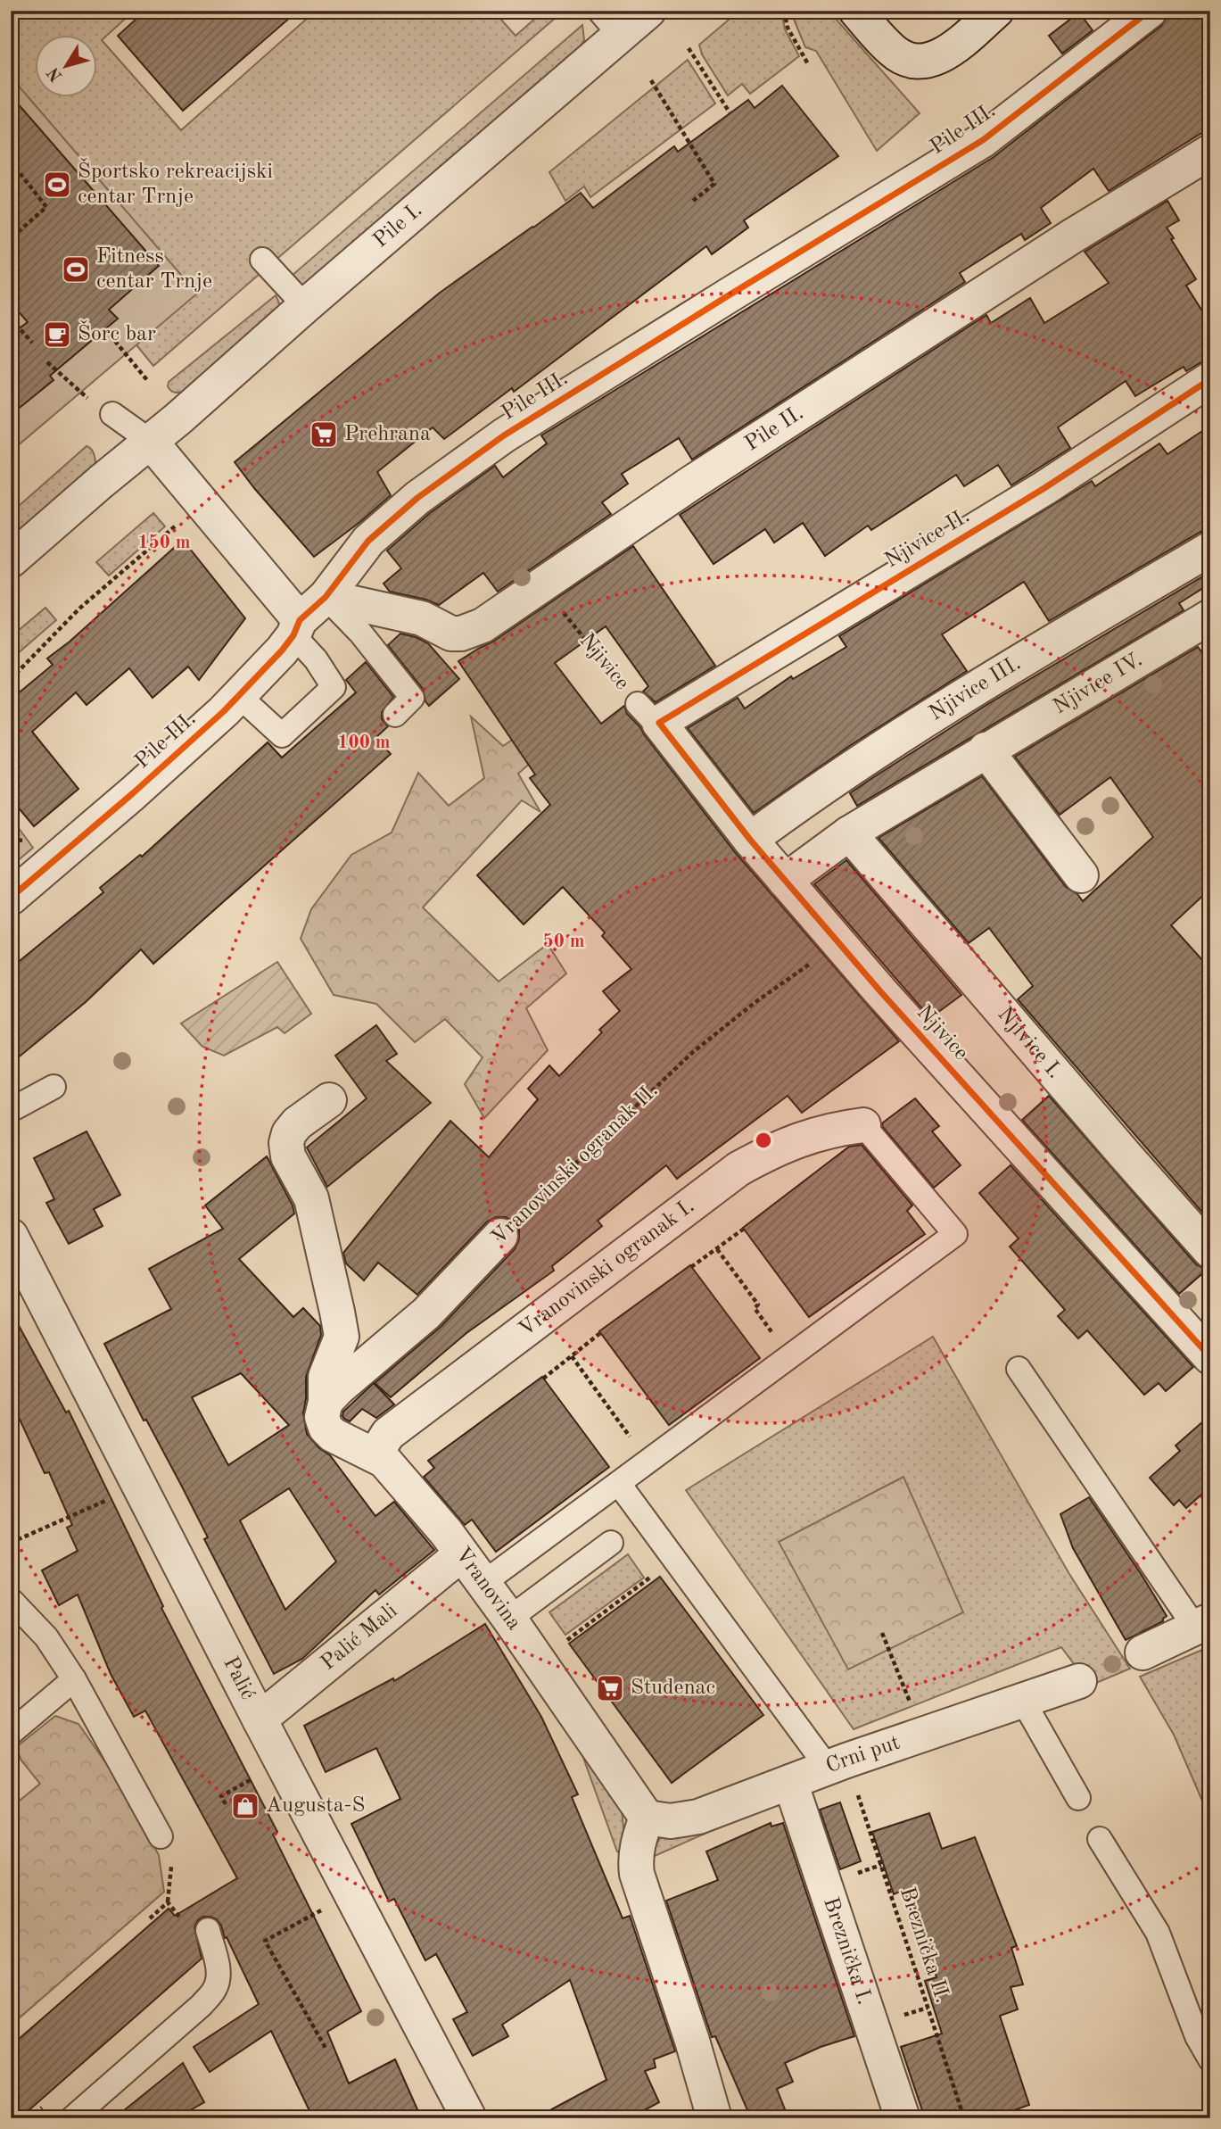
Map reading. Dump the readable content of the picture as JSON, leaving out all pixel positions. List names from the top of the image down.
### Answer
{
  "streets": {
    "street": [
      "Pile III.",
      "Pile I.",
      "Pile II.",
      "Njivice II.",
      "Njivice",
      "Njivice IV.",
      "Njivice III.",
      "Njivice I.",
      "Vranovinski ogranak II.",
      "Vranovinski ogranak I.",
      "Vranovina",
      "Palić Mali",
      "Palić",
      "Crni put",
      "Breznička I."
    ],
    "path": ["Breznička II."]
  },
  "crossings": [
    ["Pile III.", "Pile II."],
    ["Pile II.", "Njivice"],
    ["Njivice II.", "Njivice"],
    ["Njivice", "Njivice IV."],
    ["Njivice", "Njivice III."],
    ["Njivice", "Vranovinski ogranak II."],
    ["Njivice IV.", "Njivice I."],
    ["Vranovinski ogranak II.", "Vranovina"],
    ["Vranovinski ogranak I.", "Vranovina"],
    ["Vranovina", "Palić Mali"],
    ["Vranovina", "Crni put"],
    ["Palić Mali", "Palić"],
    ["Crni put", "Breznička I."]
  ],
  "places": {
    "sports": ["Športsko rekreacijski centar Trnje", "Fitness centar Trnje"],
    "cafe": ["Šorc bar"],
    "supermarket": ["Prehrana", "Studenac"],
    "shop": ["Augusta-S"]
  },
  "north": "bottom left",
  "rings": ["150 m", "100 m", "50 m"]
}
